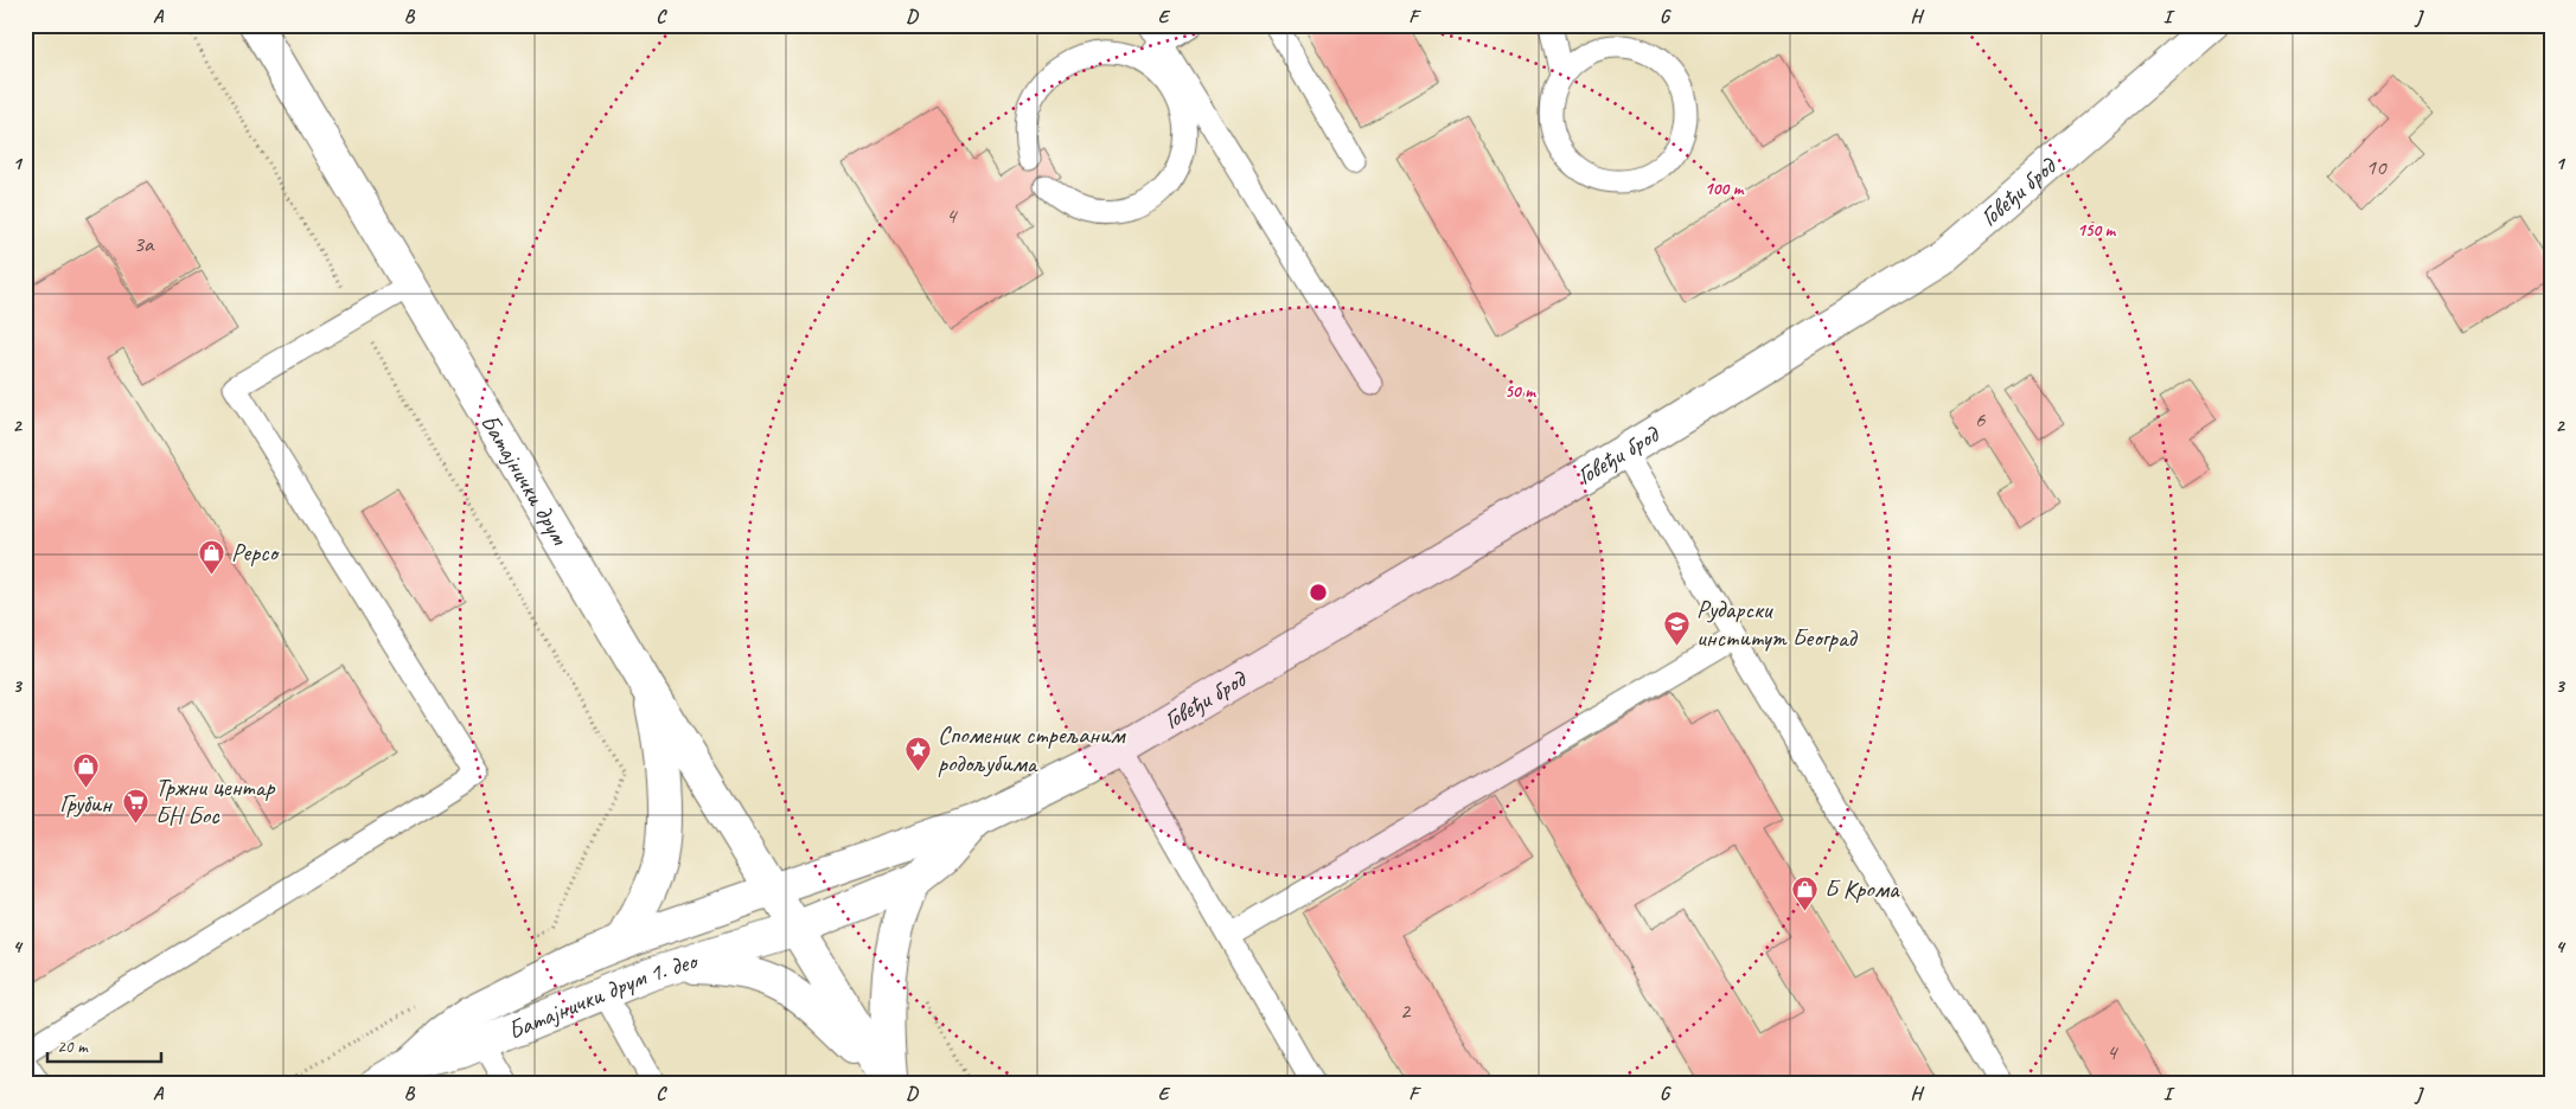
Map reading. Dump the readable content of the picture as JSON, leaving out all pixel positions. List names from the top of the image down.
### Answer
{
  "streets": {
    "street": ["Говеђи брод", "Батајнички друм", "Батајнички друм 1. део"]
  },
  "crossings": [
    ["Говеђи брод", "Батајнички друм 1. део"],
    ["Батајнички друм", "Батајнички друм 1. део"]
  ],
  "places": {
    "shop": ["Pepco", "Грубин", "Б Крома"],
    "school or university": ["Рударски институт Београд"],
    "place": ["Споменик стрељаним родољубима"],
    "supermarket": ["Тржни центар БН Бос"]
  },
  "house_numbers": [
    "10",
    "4",
    "3a",
    "6",
    "2",
    "4"
  ],
  "scale_bar": "20 m",
  "grid": {
    "columns": [
      "A",
      "B",
      "C",
      "D",
      "E",
      "F",
      "G",
      "H",
      "I",
      "J"
    ],
    "rows": [
      "1",
      "2",
      "3",
      "4"
    ]
  },
  "rings": ["100 m", "150 m", "50 m"]
}
